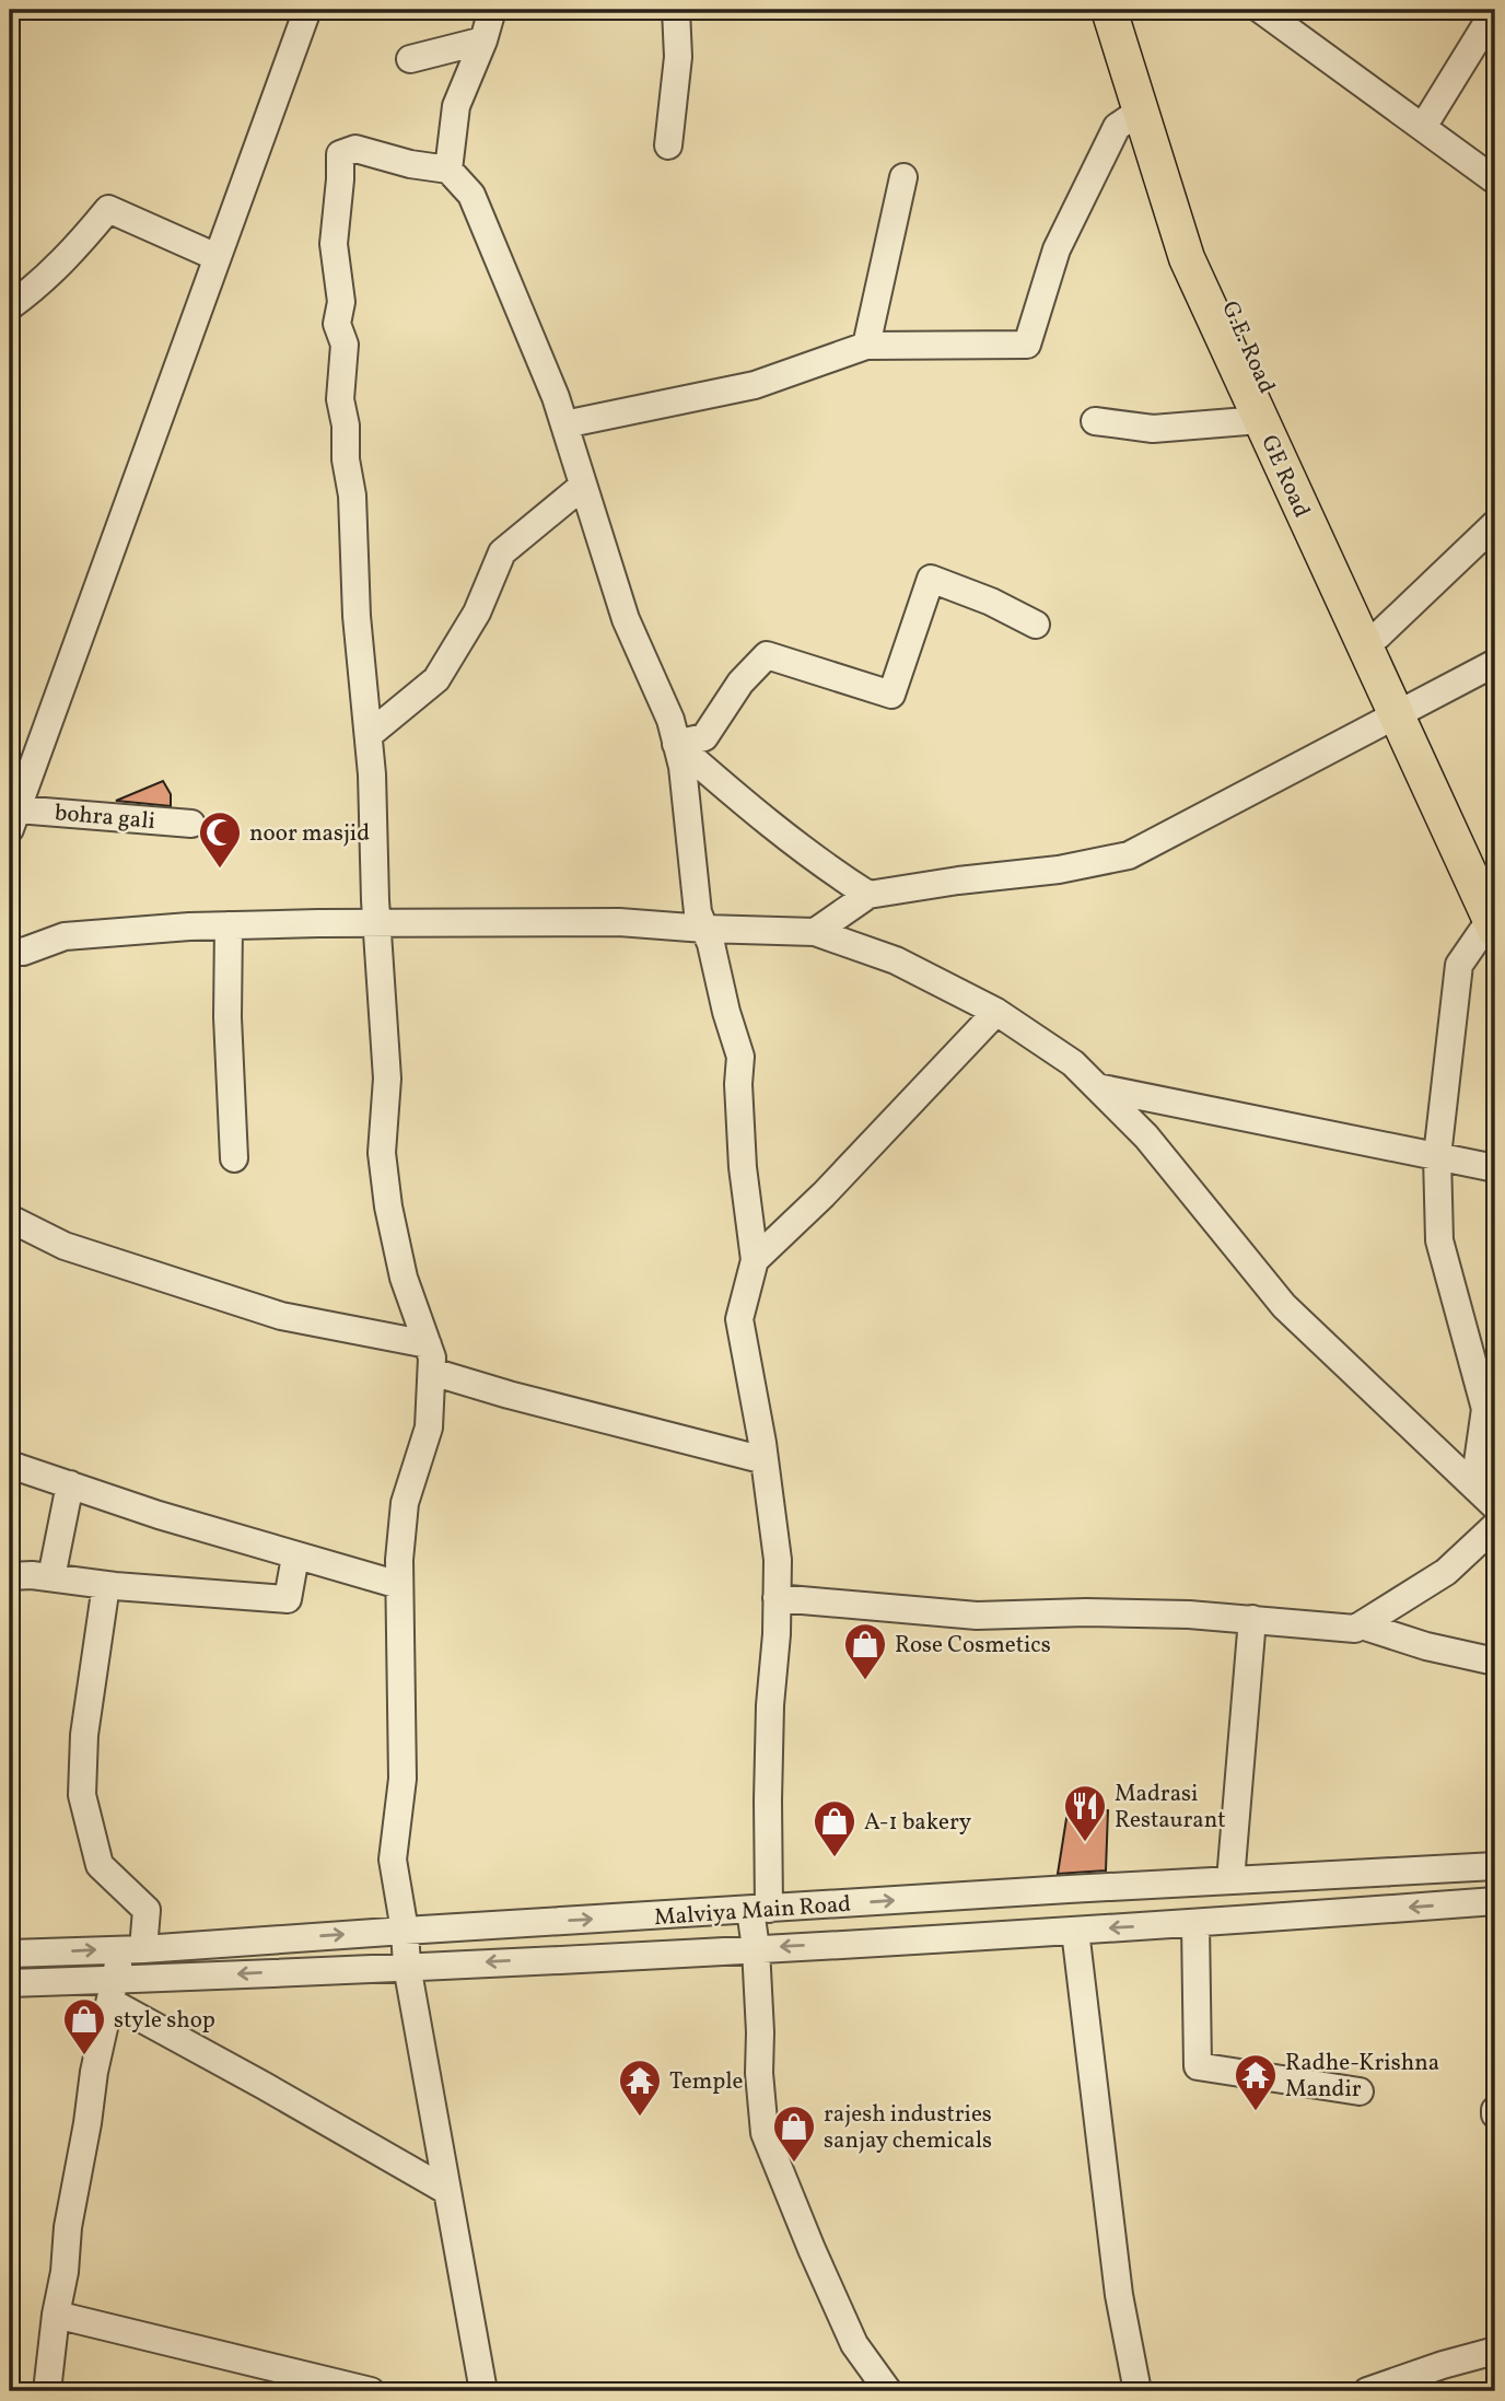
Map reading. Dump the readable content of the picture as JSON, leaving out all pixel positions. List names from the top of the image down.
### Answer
{
  "streets": {
    "main road": ["G.E. Road", "GE Road"],
    "street": ["bohra gali", "Malviya Main Road"]
  },
  "crossings": [
    ["G.E. Road", "GE Road"]
  ],
  "places": {
    "mosque": ["noor masjid"],
    "shop": [
      "Rose Cosmetics",
      "A-1 bakery",
      "style shop",
      "rajesh industries sanjay chemicals"
    ],
    "restaurant": ["Madrasi Restaurant"],
    "temple": ["Radhe-Krishna Mandir", "Temple"]
  }
}
